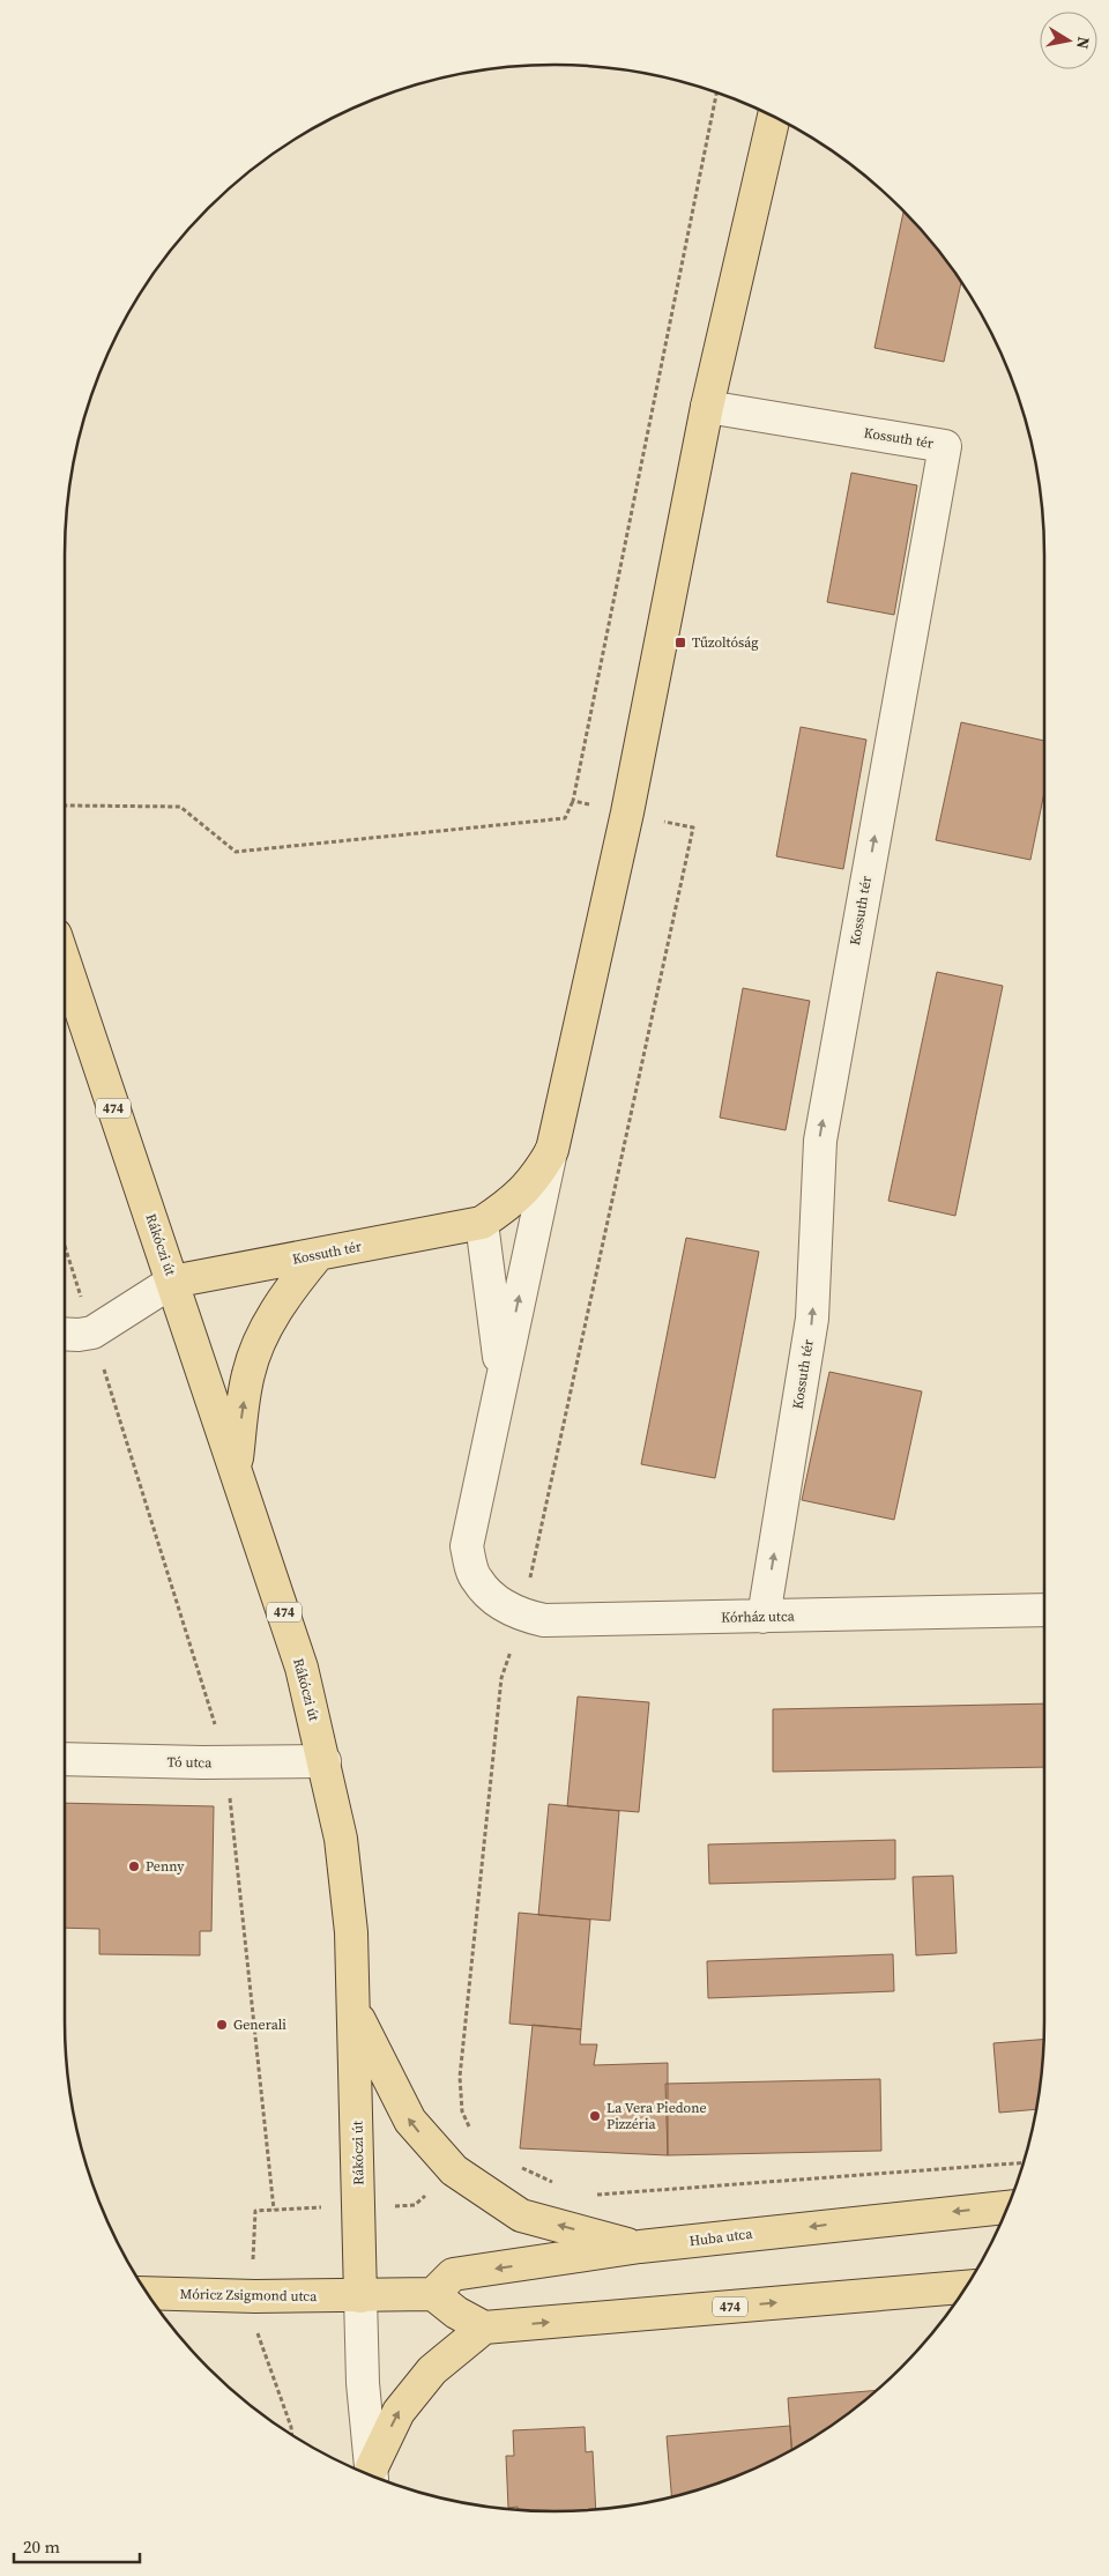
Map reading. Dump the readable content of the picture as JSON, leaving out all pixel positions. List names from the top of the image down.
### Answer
{
  "streets": {
    "main road": [
      "Kossuth tér",
      "474",
      "Rákóczi út",
      "Huba utca",
      "Móricz Zsigmond utca"
    ],
    "street": ["Kórház utca", "Tó utca"]
  },
  "crossings": [
    ["Kossuth tér", "Rákóczi út"],
    ["Kossuth tér", "Kórház utca"],
    ["474", "Rákóczi út"],
    ["474", "Huba utca"],
    ["Rákóczi út", "Tó utca"],
    ["Rákóczi út", "Móricz Zsigmond utca"]
  ],
  "places": {
    "transit": ["Tűzoltóság"],
    "other": ["Penny", "Generali", "La Vera Piedone Pizzéria"]
  },
  "scale_bar": "20 m",
  "north": "right"
}
